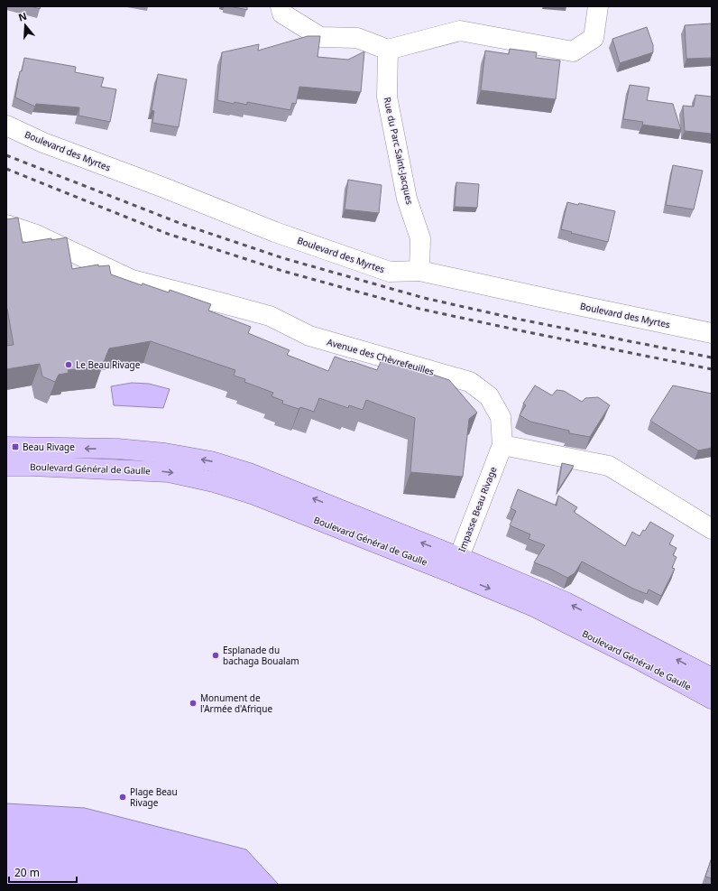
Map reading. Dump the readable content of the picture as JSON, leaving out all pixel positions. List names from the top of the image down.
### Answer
{
  "streets": {
    "main road": ["Boulevard Général de Gaulle"],
    "street": [
      "Boulevard des Myrtes",
      "Rue du Parc Saint-Jacques",
      "Avenue des Chèvrefeuilles",
      "Impasse Beau Rivage"
    ]
  },
  "crossings": [
    ["Boulevard des Myrtes", "Rue du Parc Saint-Jacques"],
    ["Avenue des Chèvrefeuilles", "Impasse Beau Rivage"],
    ["Boulevard Général de Gaulle", "Impasse Beau Rivage"]
  ],
  "places": {
    "other": [
      "Le Beau Rivage",
      "Esplanade du bachaga Boualam",
      "Monument de l'Armée d'Afrique",
      "Plage Beau Rivage"
    ],
    "transit": ["Beau Rivage"]
  },
  "scale_bar": "20 m",
  "north": "top"
}
